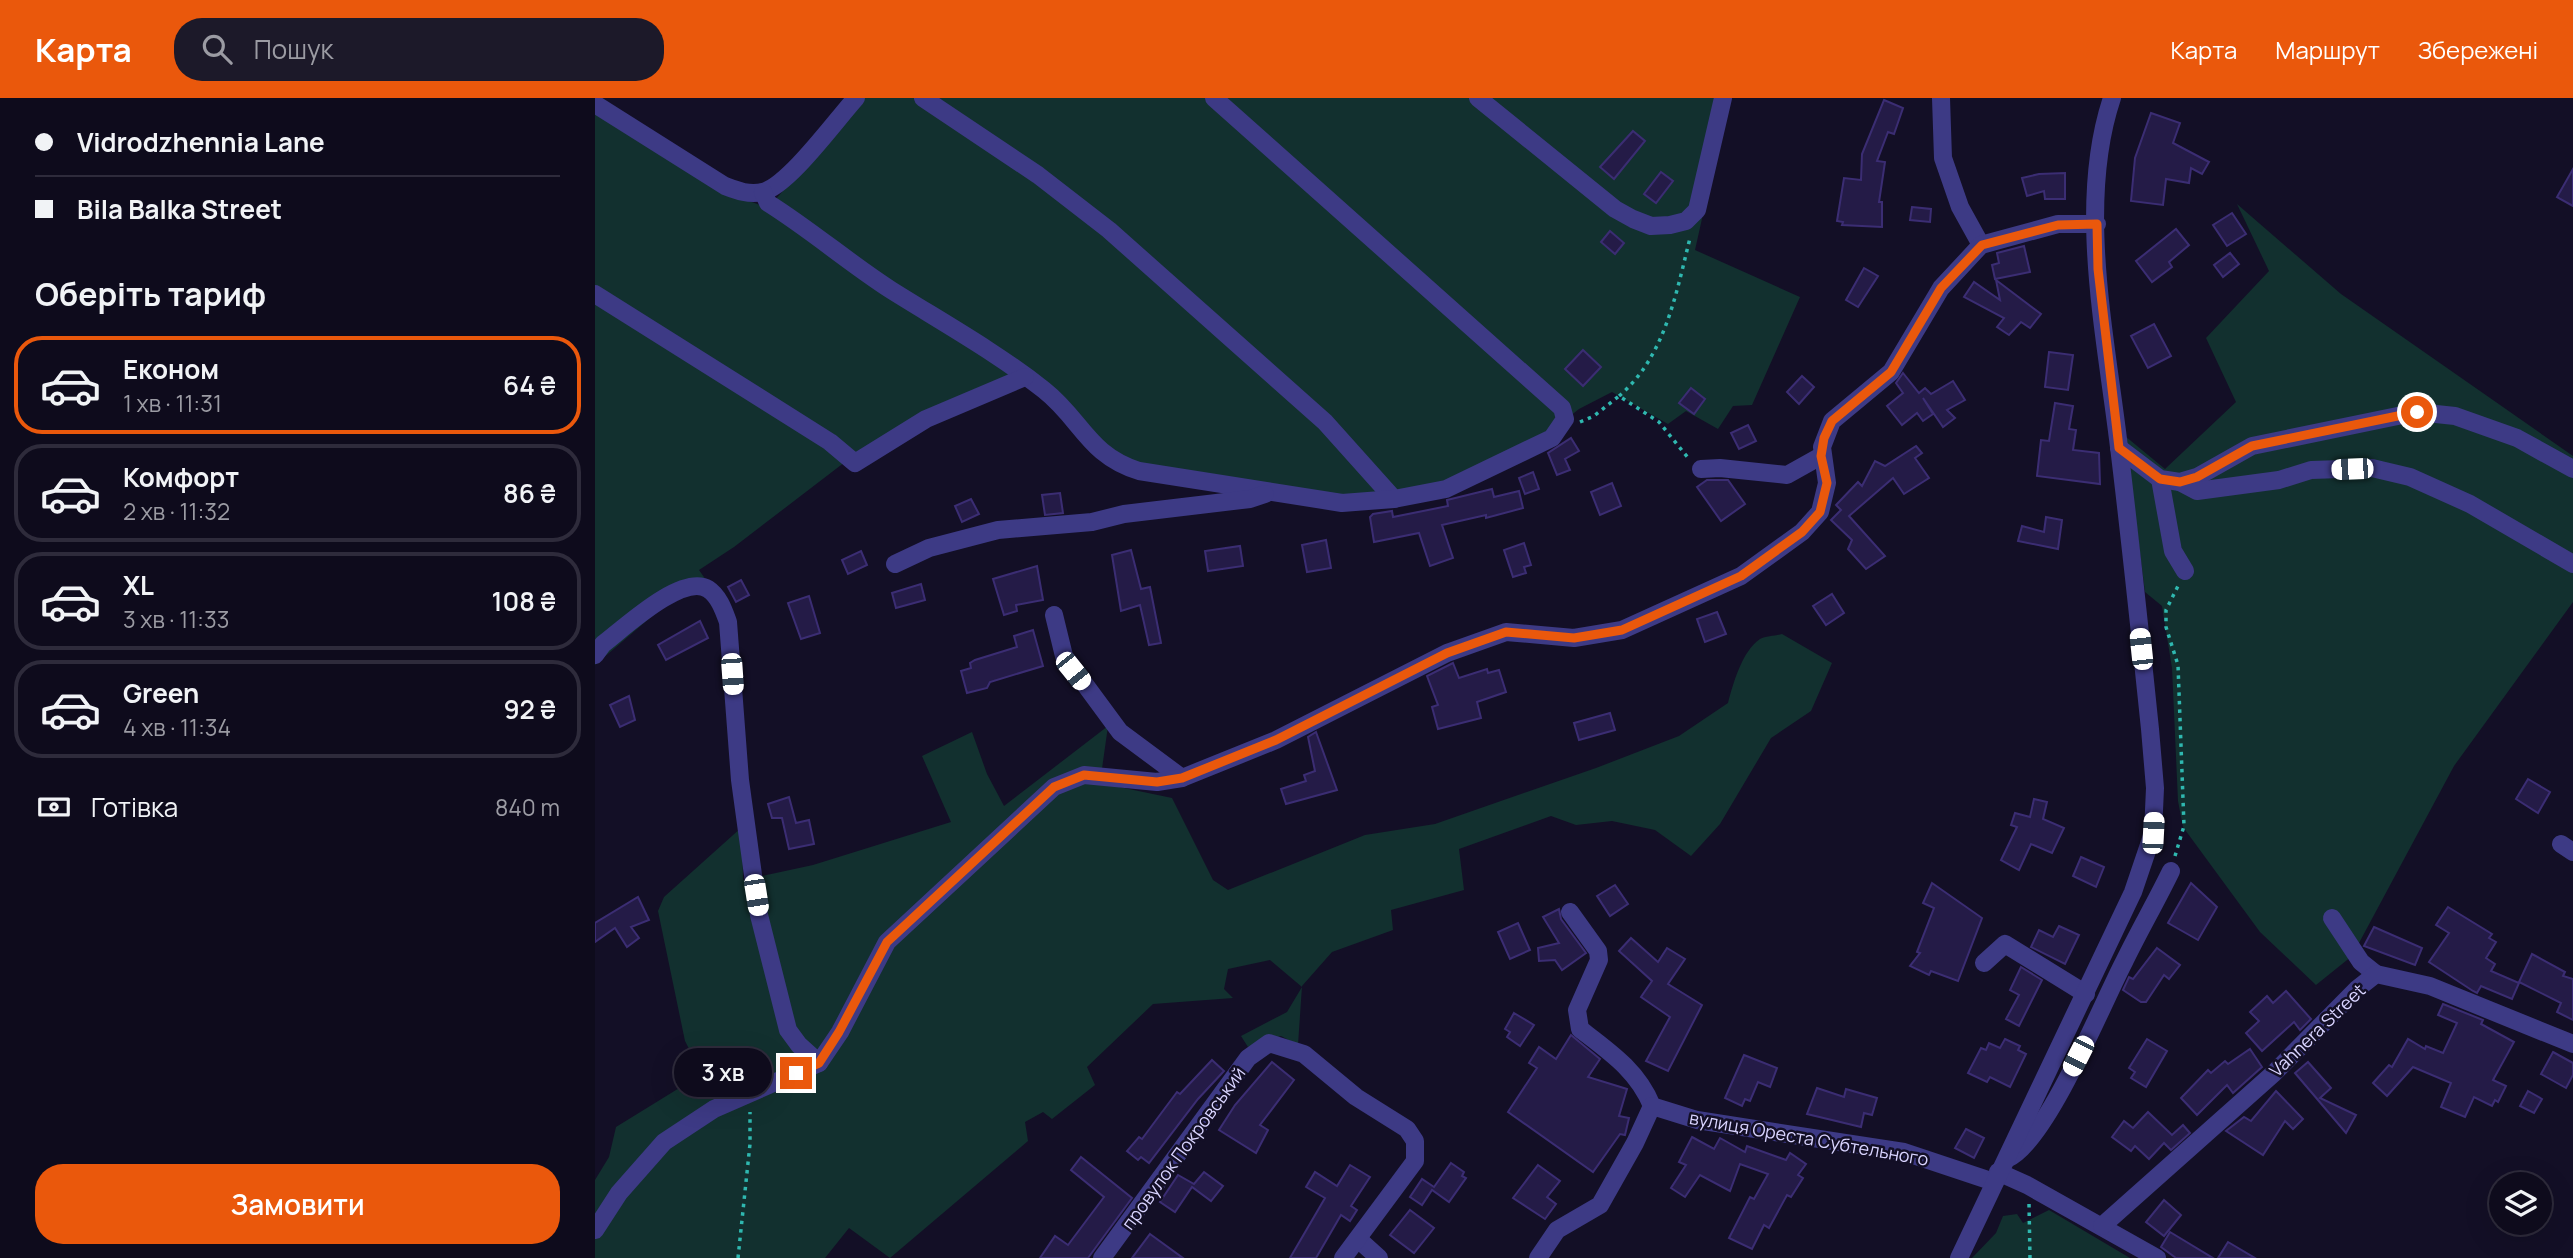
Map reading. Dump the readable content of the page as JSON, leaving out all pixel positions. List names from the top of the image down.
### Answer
{
  "streets": {
    "street": ["Vahnera Street", "вулиця Ореста Субтельного", "провулок Покровський"]
  },
  "crossings": [
    ["Vahnera Street", "вулиця Ореста Субтельного"]
  ],
  "page": {
    "header": "Карта",
    "search": "Пошук",
    "nav": ["Карта", "Маршрут", "Збережені"],
    "banner": ["Vidrodzhennia Lane", "Bila Balka Street"],
    "heading": "Оберіть тариф",
    "list": [
      {
        "name": "Економ",
        "note": "1 хв · 11:31",
        "value": "64 ₴"
      },
      {
        "name": "Комфорт",
        "note": "2 хв · 11:32",
        "value": "86 ₴"
      },
      {
        "name": "XL",
        "note": "3 хв · 11:33",
        "value": "108 ₴"
      },
      {
        "name": "Green",
        "note": "4 хв · 11:34",
        "value": "92 ₴"
      }
    ],
    "pay": ["Готівка", "840 m"],
    "bubble": "3 хв",
    "buttons": "Замовити"
  }
}
